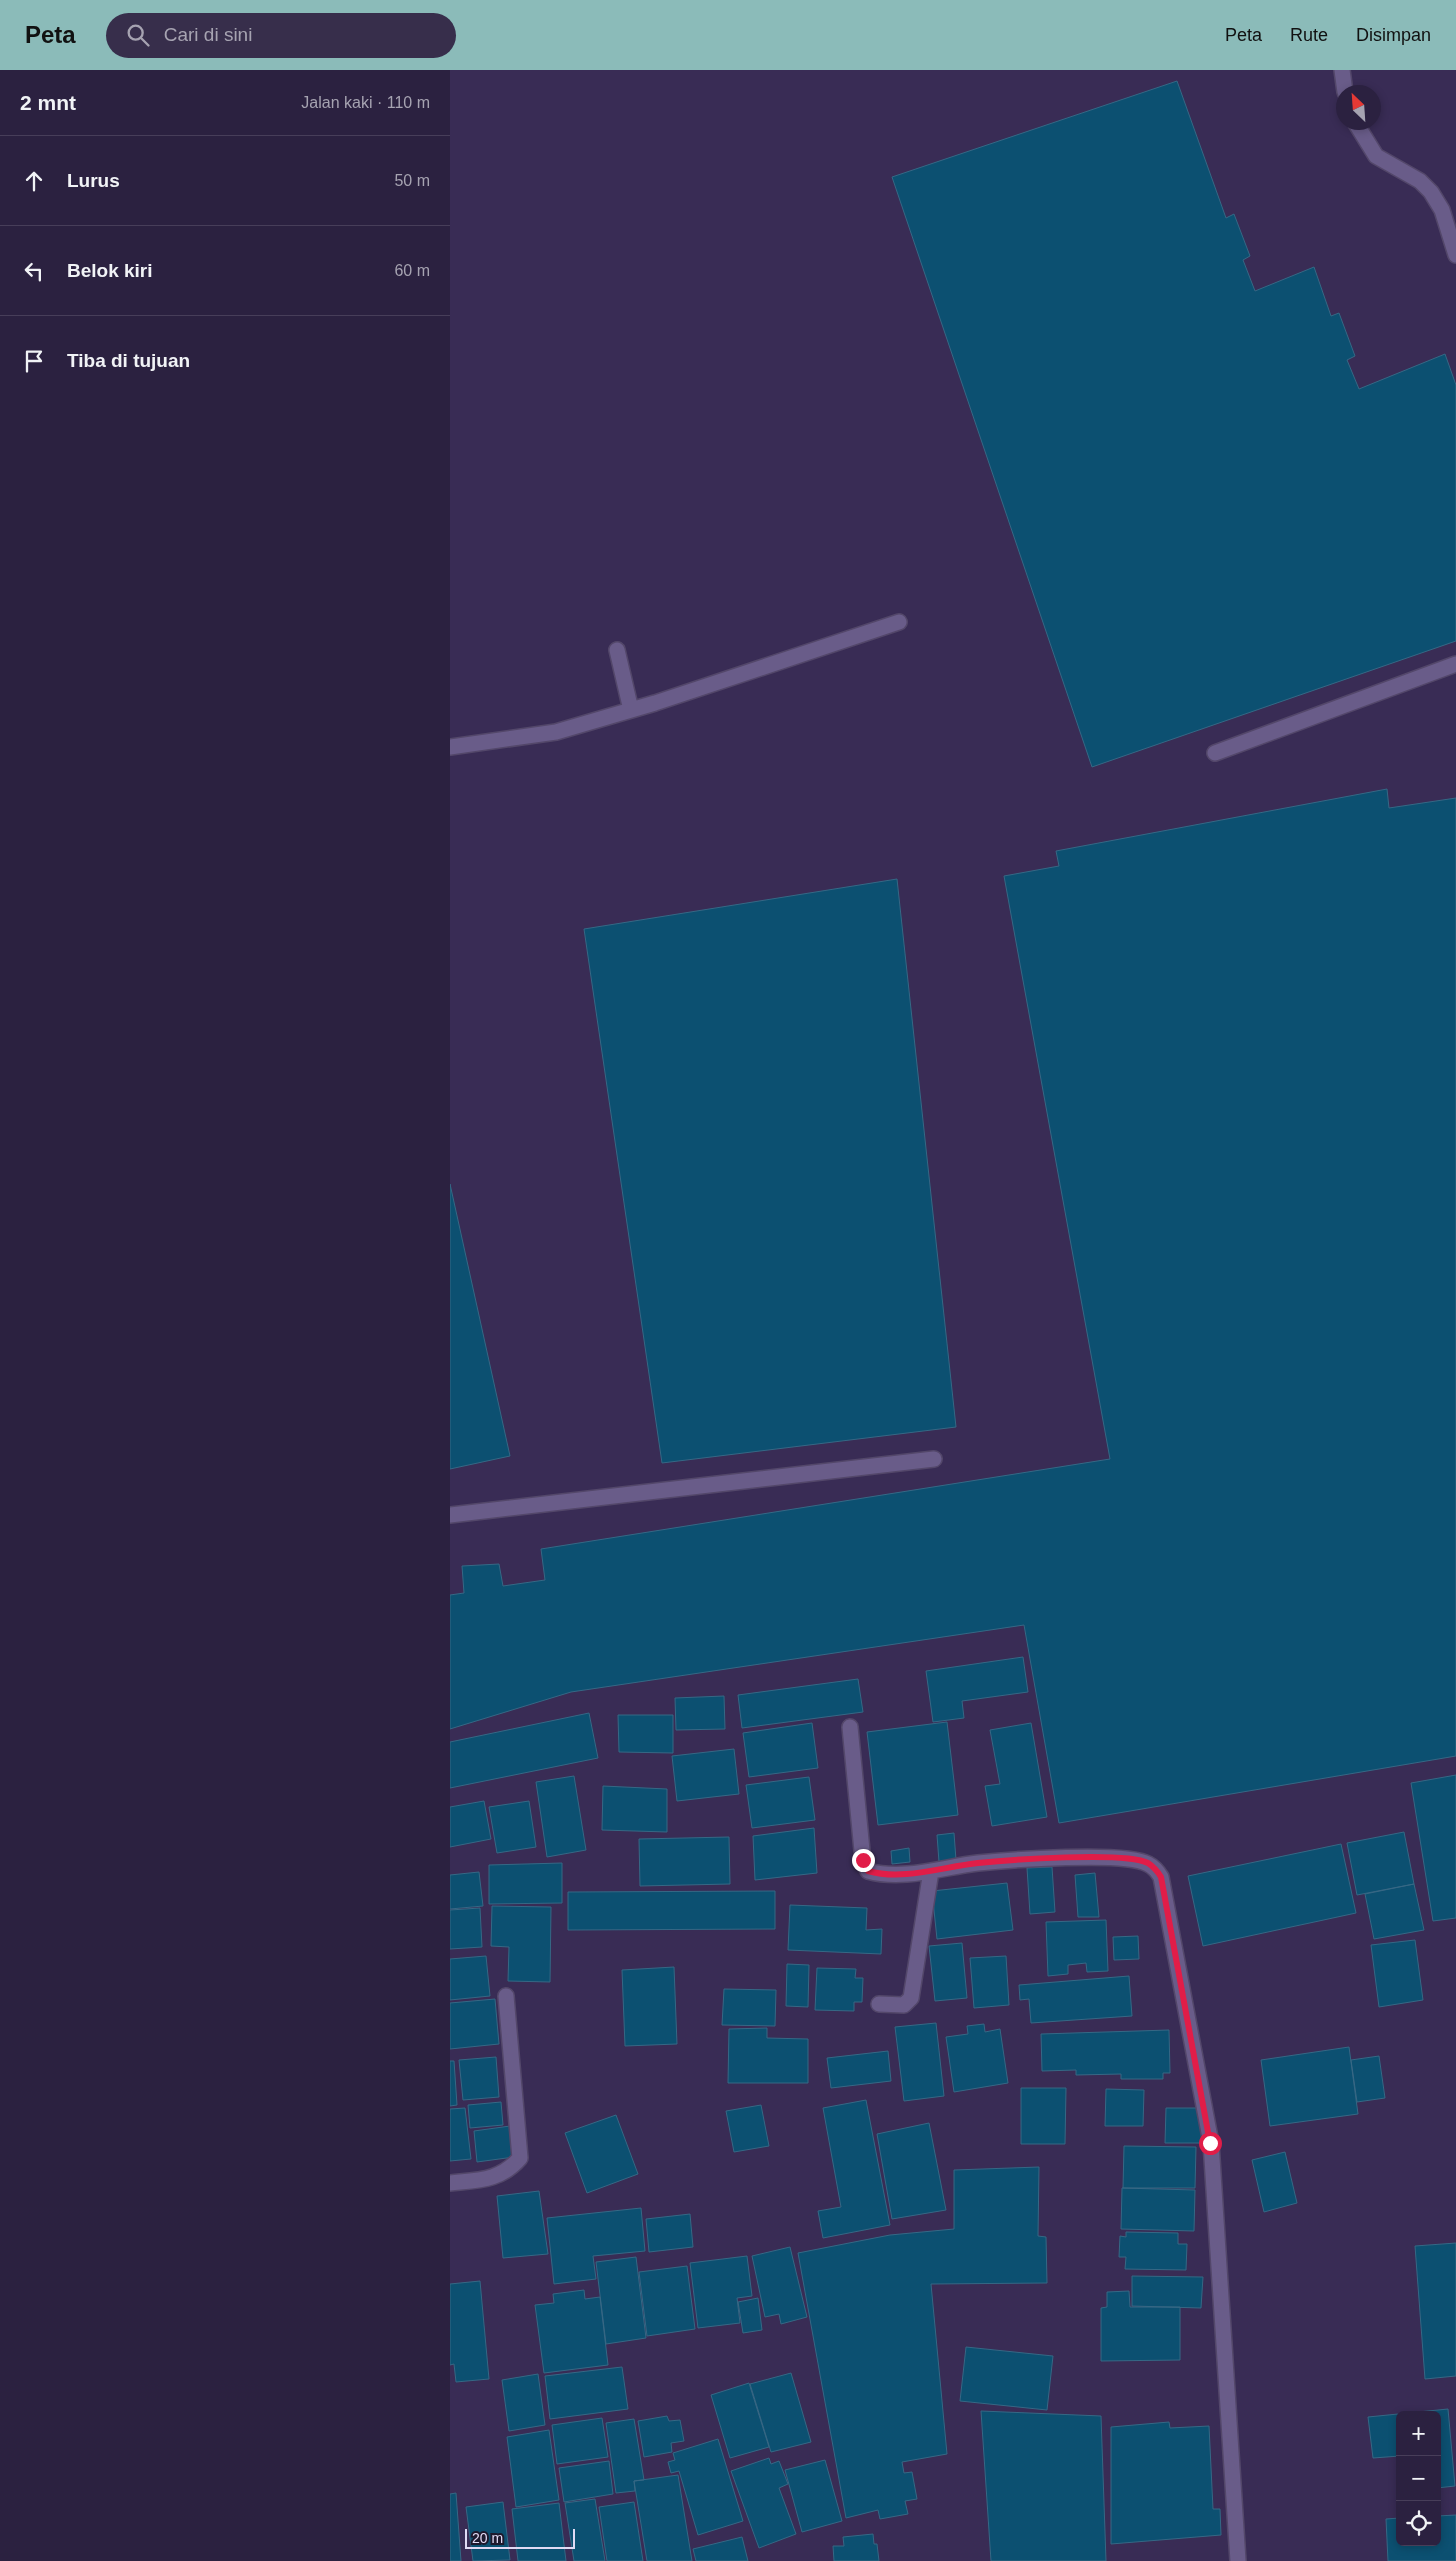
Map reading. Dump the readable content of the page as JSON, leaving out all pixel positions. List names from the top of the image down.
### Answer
{
  "scale_bar": "20 m",
  "north": "top left",
  "page": {
    "header": "Peta",
    "search": "Cari di sini",
    "nav": ["Peta", "Rute", "Disimpan"],
    "heading": ["2 mnt", "Jalan kaki · 110 m"],
    "list": [
      ["Lurus", "50 m"],
      ["Belok kiri", "60 m"],
      "Tiba di tujuan"
    ],
    "map_buttons": ["+", "−"],
    "scale": "20 m"
  }
}
